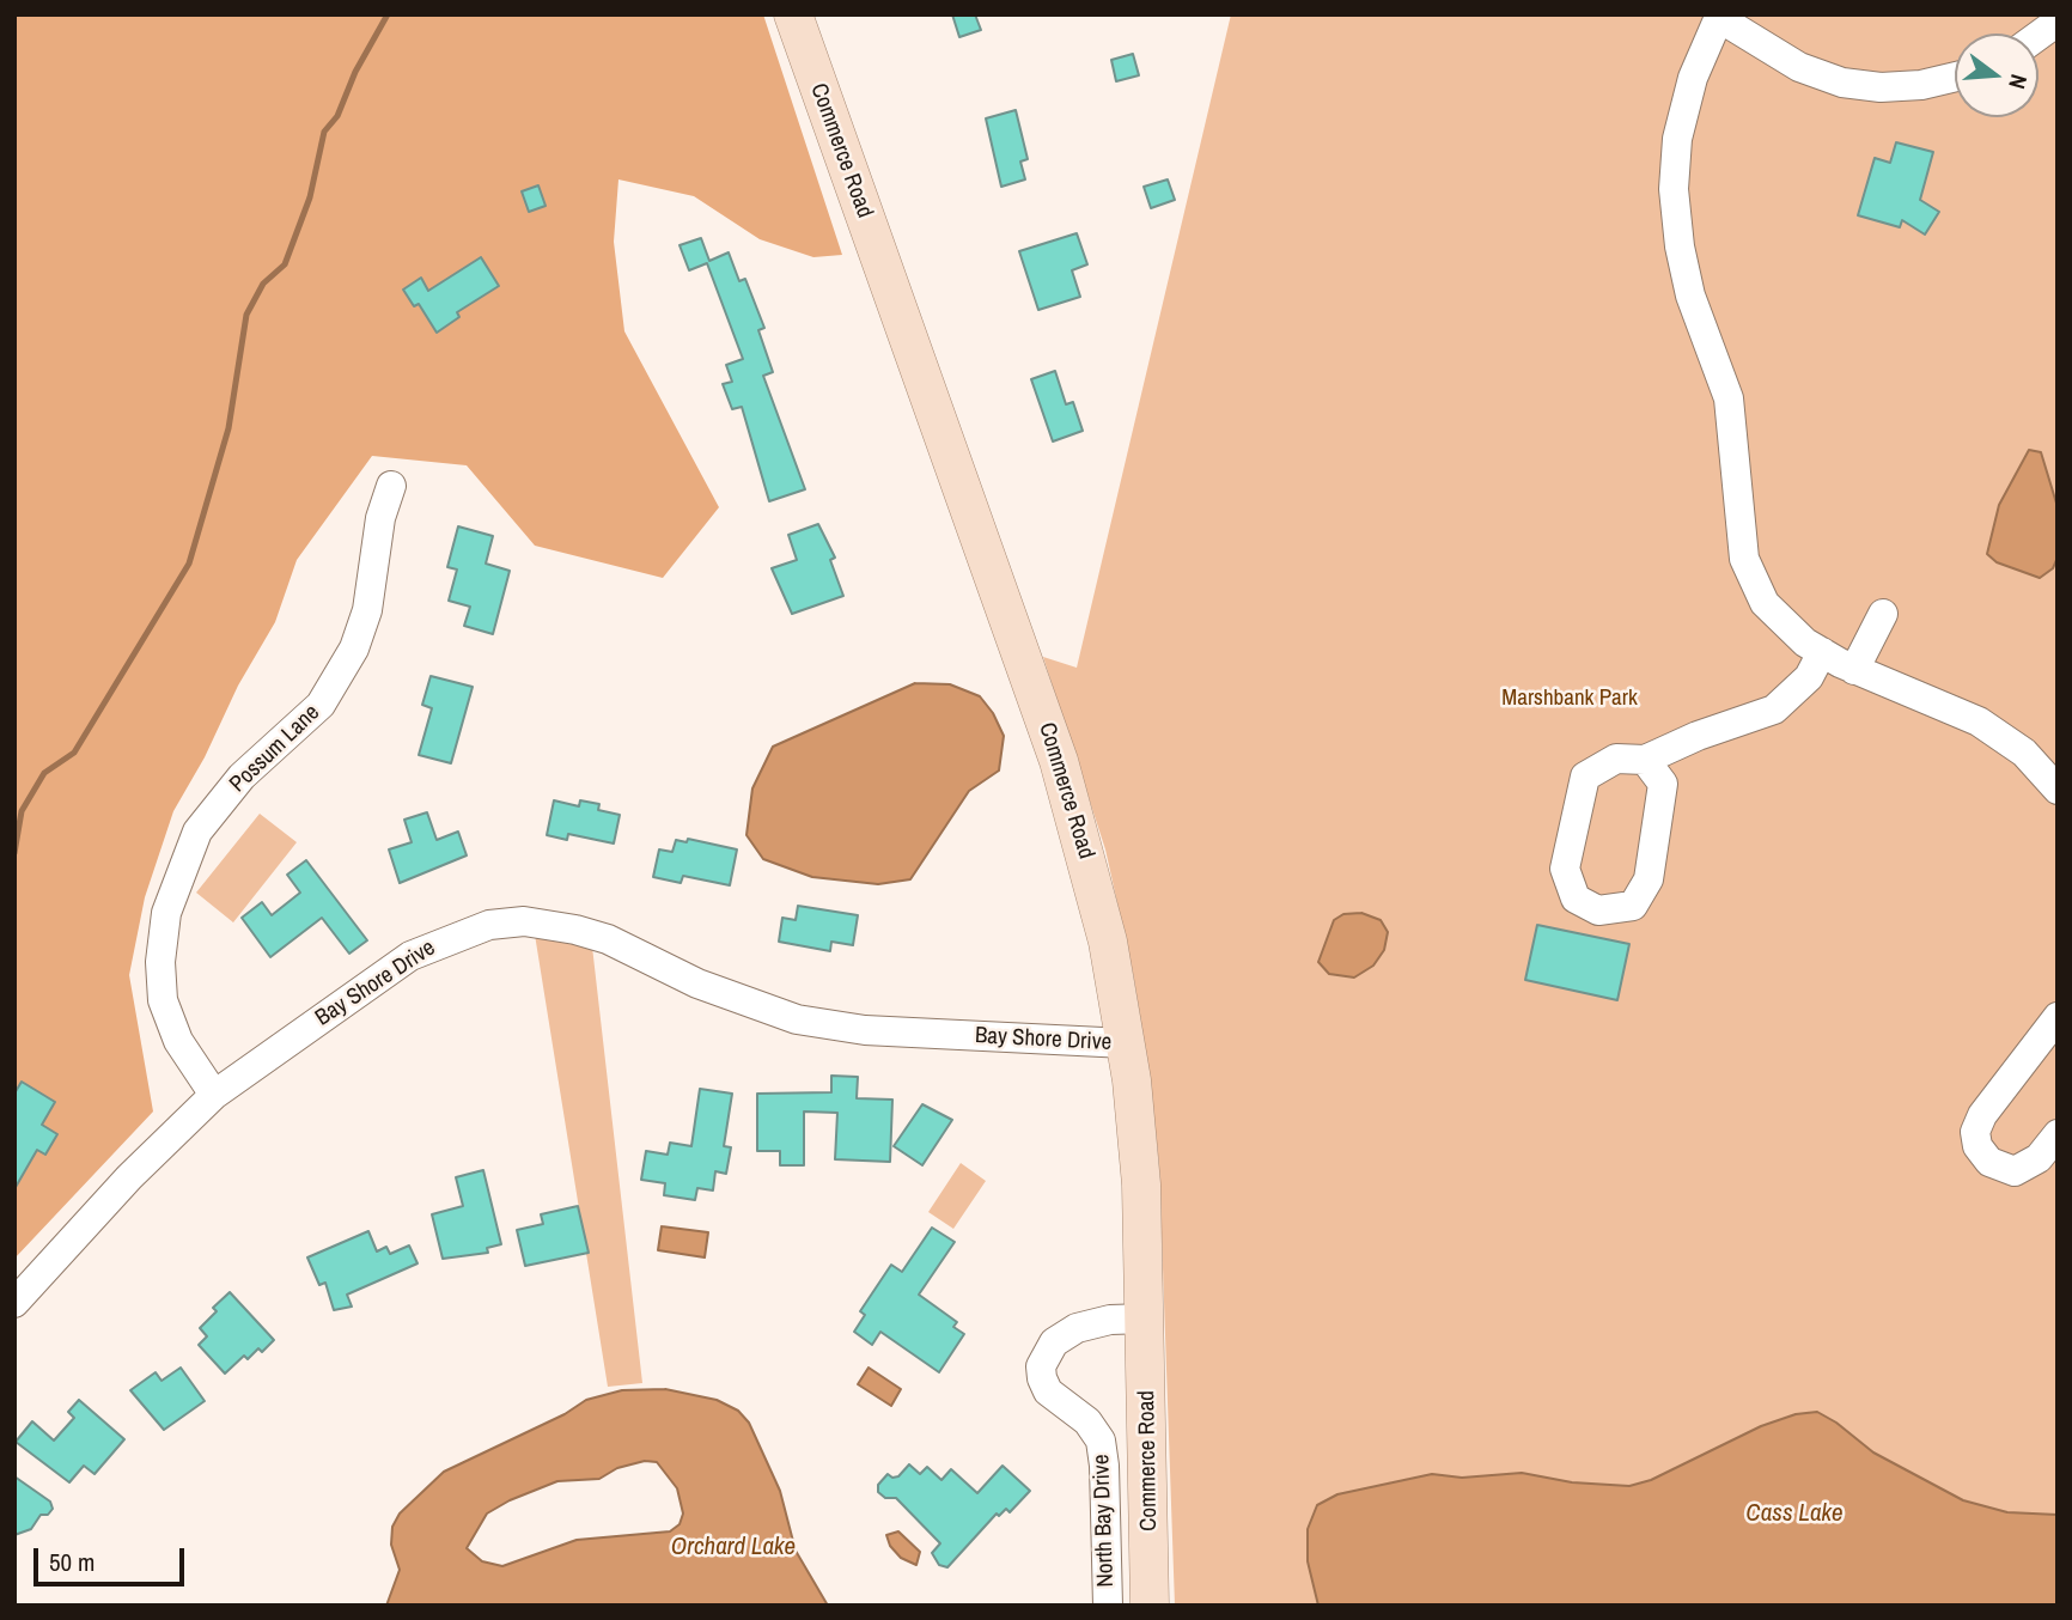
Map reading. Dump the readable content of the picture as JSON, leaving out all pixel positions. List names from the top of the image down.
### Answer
{
  "streets": {
    "main road": ["Commerce Road"],
    "street": ["Possum Lane", "Bay Shore Drive", "North Bay Drive"]
  },
  "crossings": [
    ["Commerce Road", "Bay Shore Drive"],
    ["Commerce Road", "North Bay Drive"],
    ["Possum Lane", "Bay Shore Drive"]
  ],
  "water": ["Cass Lake", "Orchard Lake"],
  "parks": ["Marshbank Park"],
  "scale_bar": "50 m",
  "north": "right"
}
